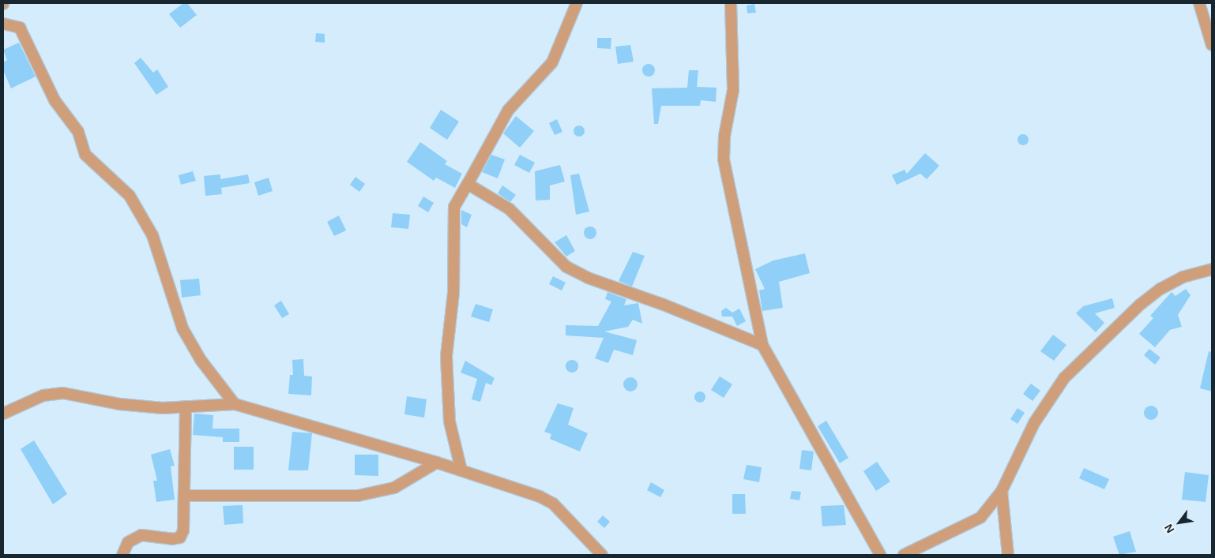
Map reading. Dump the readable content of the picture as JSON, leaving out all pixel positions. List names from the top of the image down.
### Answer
{
  "north": "bottom left"
}
